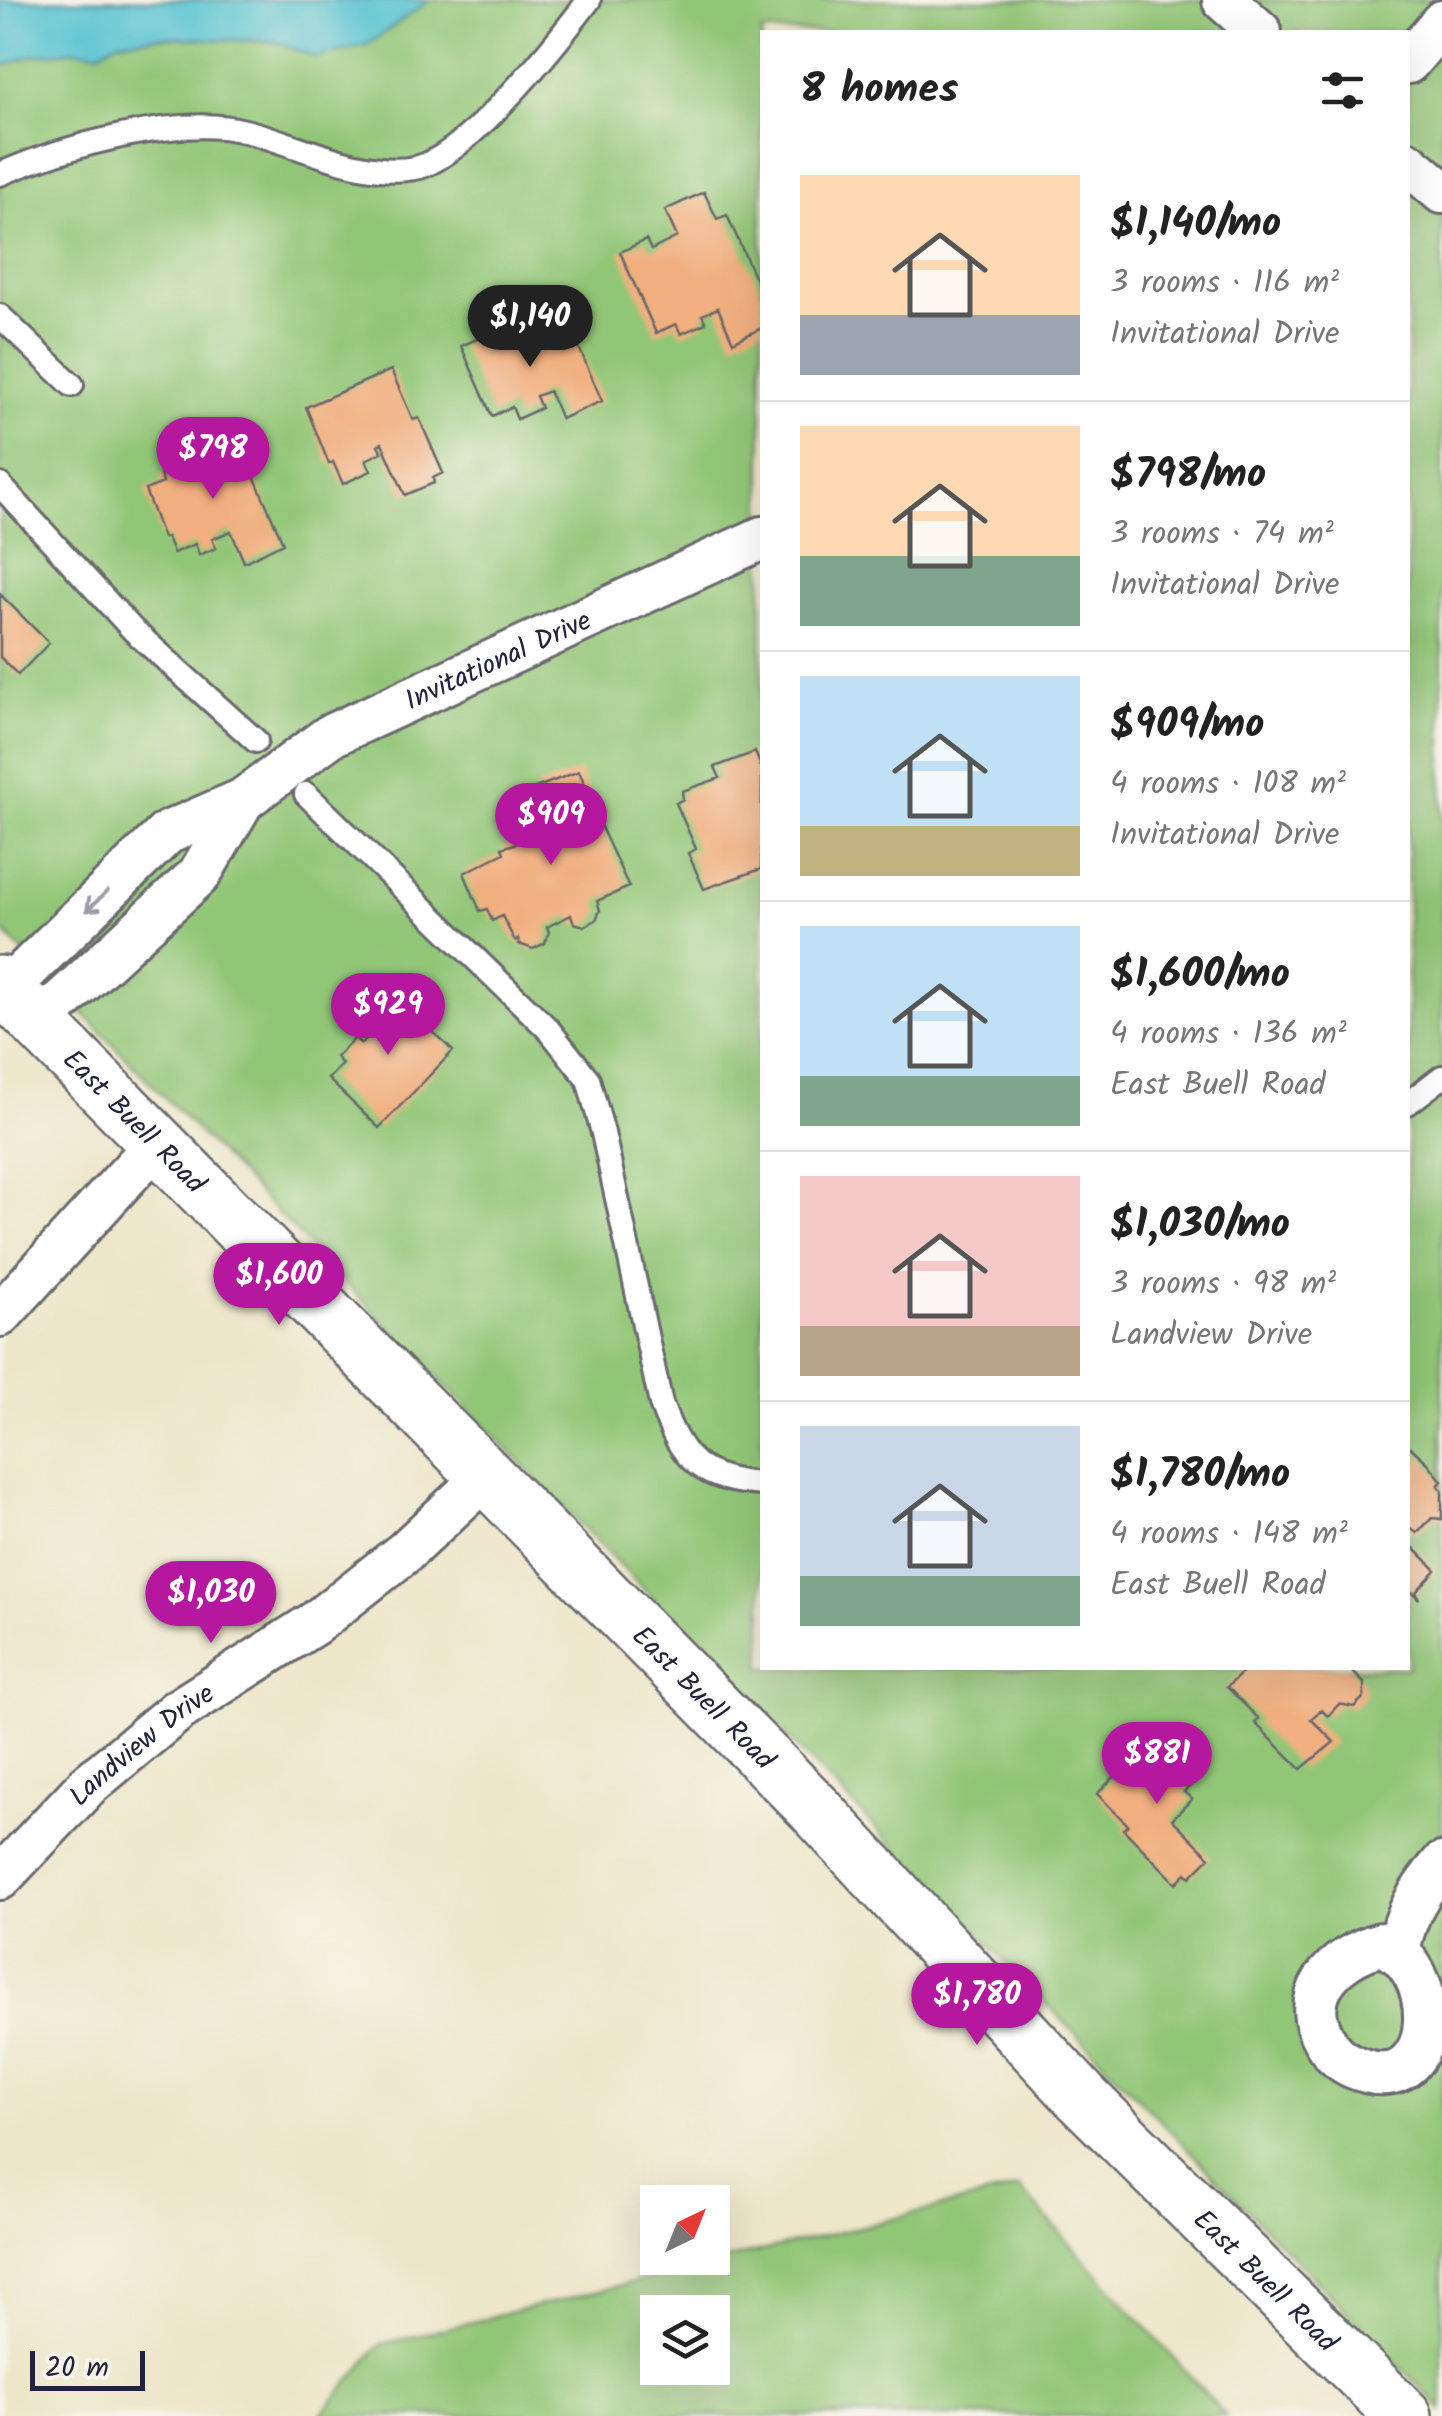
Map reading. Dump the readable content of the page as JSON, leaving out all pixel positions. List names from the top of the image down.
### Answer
{
  "streets": {
    "street": ["Invitational Drive", "East Buell Road", "Landview Drive"]
  },
  "crossings": [
    ["Invitational Drive", "East Buell Road"],
    ["East Buell Road", "Landview Drive"]
  ],
  "scale_bar": "20 m",
  "north": "top right",
  "page": {
    "heading": "8 homes",
    "list": [
      {
        "name": "$1,140/mo",
        "note": "3 rooms · 116 m² · Invitational Drive"
      },
      {
        "name": "$798/mo",
        "note": "3 rooms · 74 m² · Invitational Drive"
      },
      {
        "name": "$909/mo",
        "note": "4 rooms · 108 m² · Invitational Drive"
      },
      {
        "name": "$1,600/mo",
        "note": "4 rooms · 136 m² · East Buell Road"
      },
      {
        "name": "$1,030/mo",
        "note": "3 rooms · 98 m² · Landview Drive"
      },
      {
        "name": "$1,780/mo",
        "note": "4 rooms · 148 m² · East Buell Road"
      }
    ],
    "price": [
      "$1,140",
      "$798",
      "$909",
      "$929",
      "$1,600",
      "$1,030",
      "$881",
      "$1,780"
    ],
    "scale": "20 m"
  }
}
